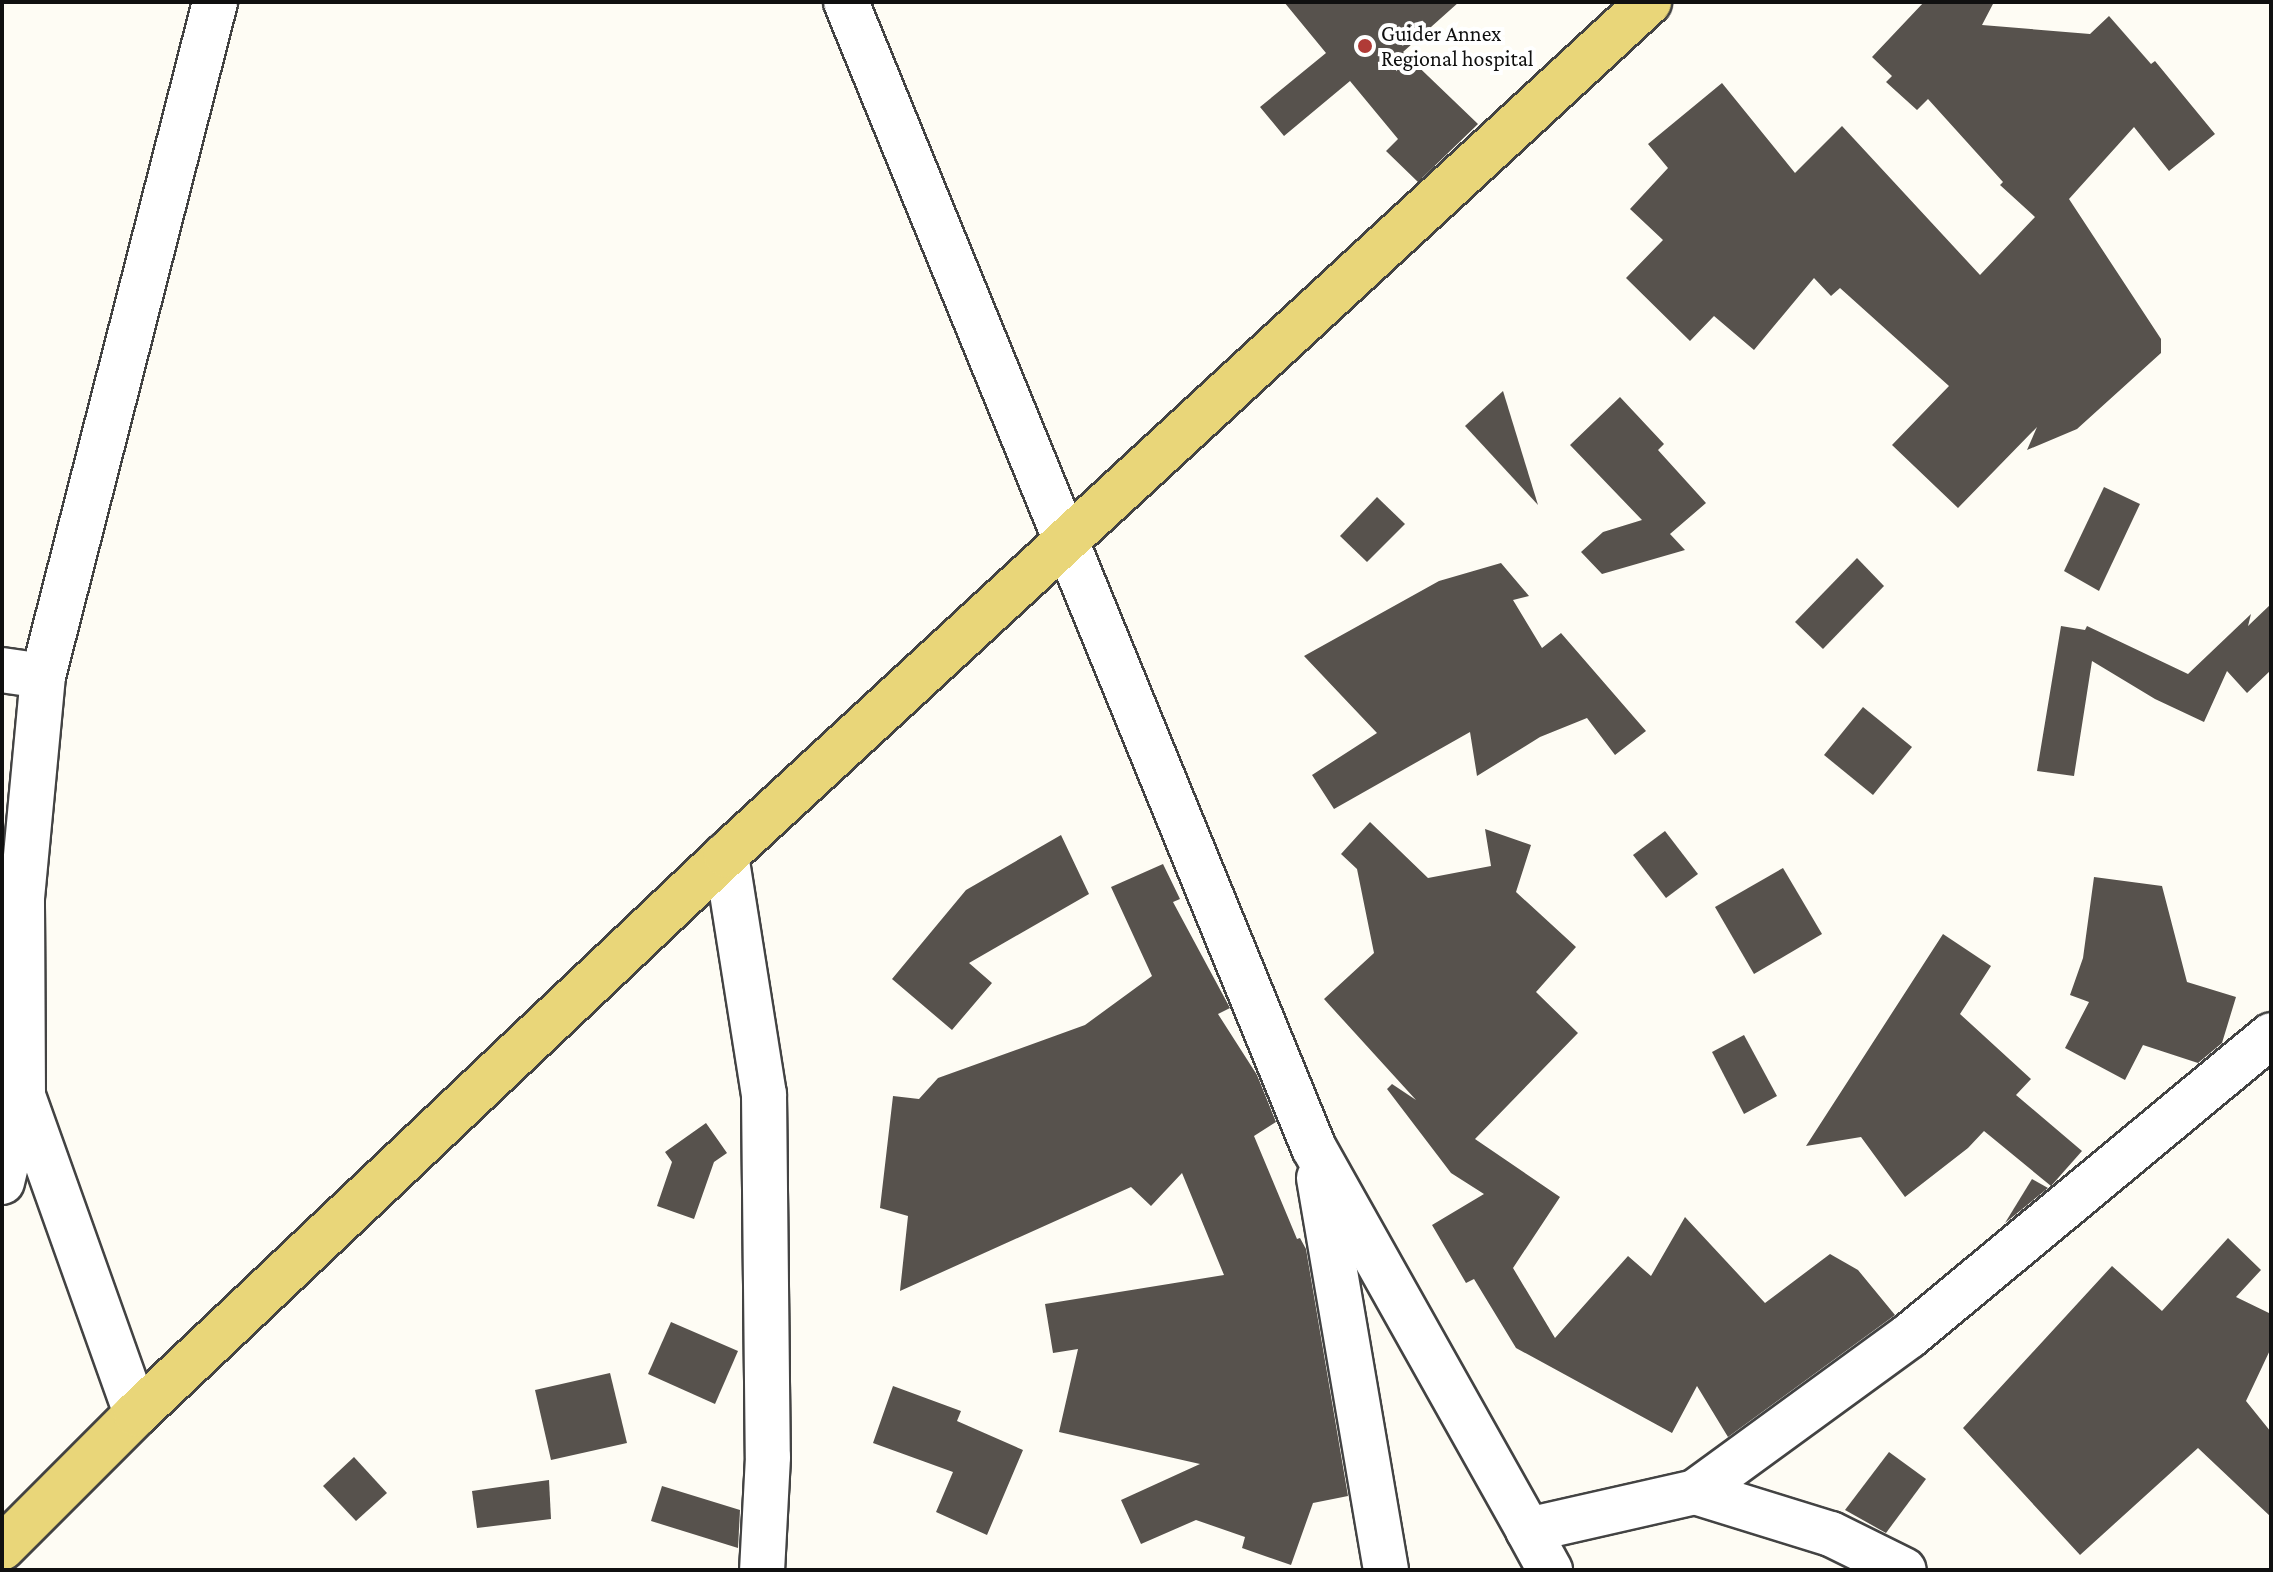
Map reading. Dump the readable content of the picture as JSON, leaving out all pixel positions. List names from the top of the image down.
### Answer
{
  "places": ["Guider Annex Regional hospital"]
}
